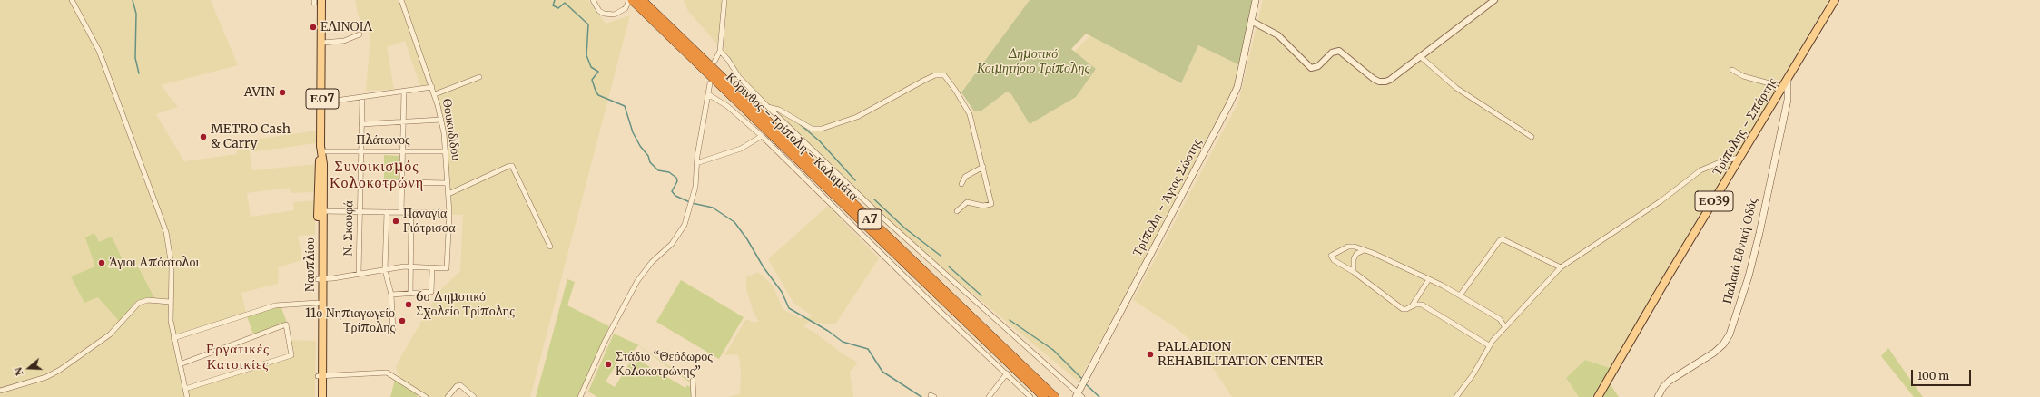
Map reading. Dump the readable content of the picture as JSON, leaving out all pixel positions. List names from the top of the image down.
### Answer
{
  "streets": {
    "highway": ["Κόρινθος - Τρίπολη - Καλαμάτα", "Α7"],
    "main road": [
      "ΕΟ7",
      "Τρίπολης - Σπάρτης",
      "Τρίπολη - Άγιος Σώστης",
      "ΕΟ39",
      "Παλαιά Εθνική Οδός",
      "Ναυπλίου"
    ],
    "street": ["Θουκυδίδου", "Πλάτωνος", "Ν. Σκουφά"]
  },
  "crossings": [
    ["Τρίπολης - Σπάρτης", "Παλαιά Εθνική Οδός"],
    ["Θουκυδίδου", "Πλάτωνος"],
    ["Πλάτωνος", "Ν. Σκουφά"],
    ["Πλάτωνος", "Ναυπλίου"]
  ],
  "districts": ["Συνοικισμός Κολοκοτρώνη", "Εργατικές Κατοικίες"],
  "parks": ["Δημοτικό Κοιμητήριο Τρίπολης"],
  "places": [
    "ΕΛΙΝΟΙΛ",
    "AVIN",
    "METRO Cash & Carry",
    "Παναγία Γιάτρισσα",
    "Άγιοι Απόστολοι",
    "6ο Δημοτικό Σχολείο Τρίπολης",
    "11ο Νηπιαγωγείο Τρίπολης",
    "PALLADION REHABILITATION CENTER",
    "Στάδιο “Θεόδωρος Κολοκοτρώνης”"
  ],
  "scale_bar": "100 m",
  "north": "left"
}
